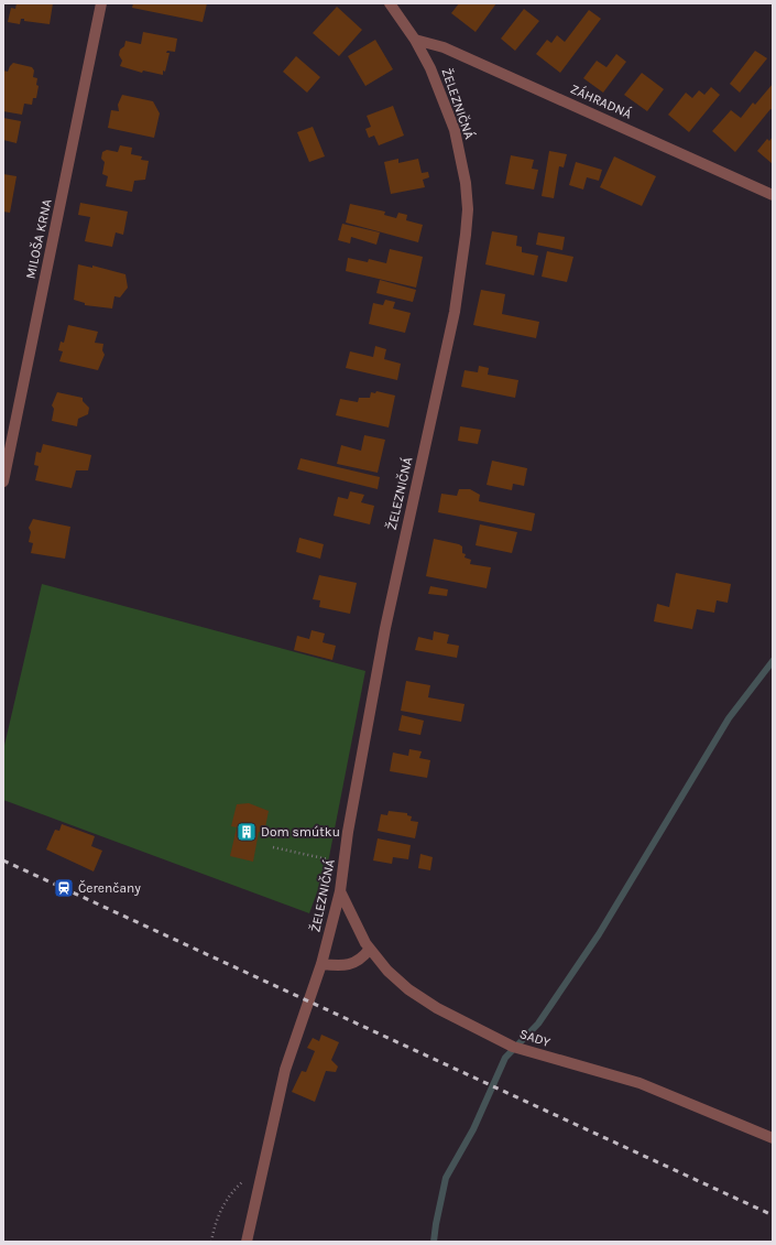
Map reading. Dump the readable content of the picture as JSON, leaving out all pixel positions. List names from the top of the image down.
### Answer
{
  "streets": {
    "street": [
      "ZÁHRADNÁ",
      "ŽELEZNIČNÁ",
      "MILOŠA KRNA",
      "SADY"
    ]
  },
  "crossings": [
    ["ZÁHRADNÁ", "ŽELEZNIČNÁ"],
    ["ŽELEZNIČNÁ", "SADY"]
  ],
  "places": {
    "building": ["Dom smútku"],
    "station": ["Čerenčany"]
  }
}
